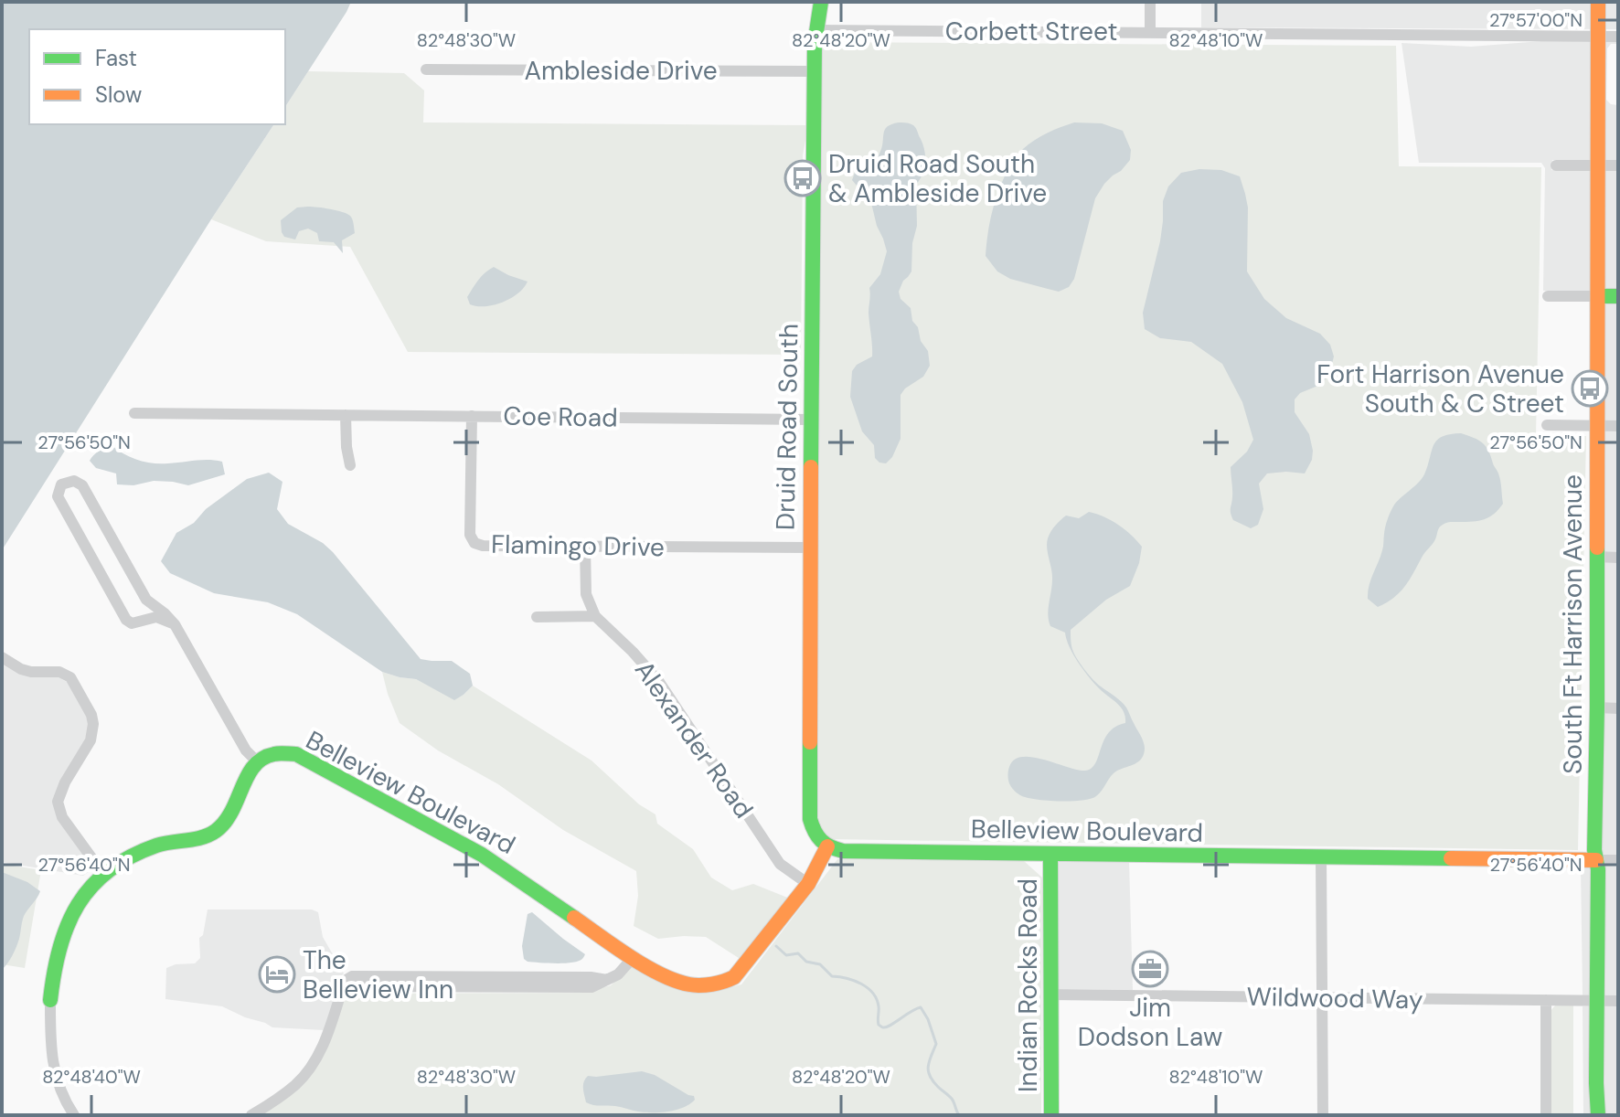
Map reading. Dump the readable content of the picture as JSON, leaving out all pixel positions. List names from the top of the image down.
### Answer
{
  "streets": {
    "street": [
      "Corbett Street",
      "Ambleside Drive",
      "Coe Road",
      "Druid Road South",
      "Flamingo Drive",
      "South Ft Harrison Avenue",
      "Alexander Road",
      "Belleview Boulevard",
      "Indian Rocks Road",
      "Wildwood Way"
    ]
  },
  "crossings": [
    ["Corbett Street", "Druid Road South"],
    ["Corbett Street", "South Ft Harrison Avenue"],
    ["Ambleside Drive", "Druid Road South"],
    ["Coe Road", "Druid Road South"],
    ["Coe Road", "Flamingo Drive"],
    ["Druid Road South", "Flamingo Drive"],
    ["Druid Road South", "Belleview Boulevard"],
    ["South Ft Harrison Avenue", "Belleview Boulevard"],
    ["South Ft Harrison Avenue", "Wildwood Way"],
    ["Alexander Road", "Belleview Boulevard"],
    ["Belleview Boulevard", "Indian Rocks Road"],
    ["Indian Rocks Road", "Wildwood Way"]
  ],
  "places": {
    "bus stop": ["Druid Road South & Ambleside Drive", "Fort Harrison Avenue South & C Street"],
    "office": ["Jim Dodson Law"],
    "hotel": ["The Belleview Inn"]
  },
  "legend": ["Fast", "Slow"],
  "coordinates": [
    "27°57'00\"N",
    "82°48'30\"W",
    "82°48'20\"W",
    "82°48'10\"W",
    "27°56'50\"N",
    "27°56'40\"N",
    "82°48'40\"W"
  ]
}
